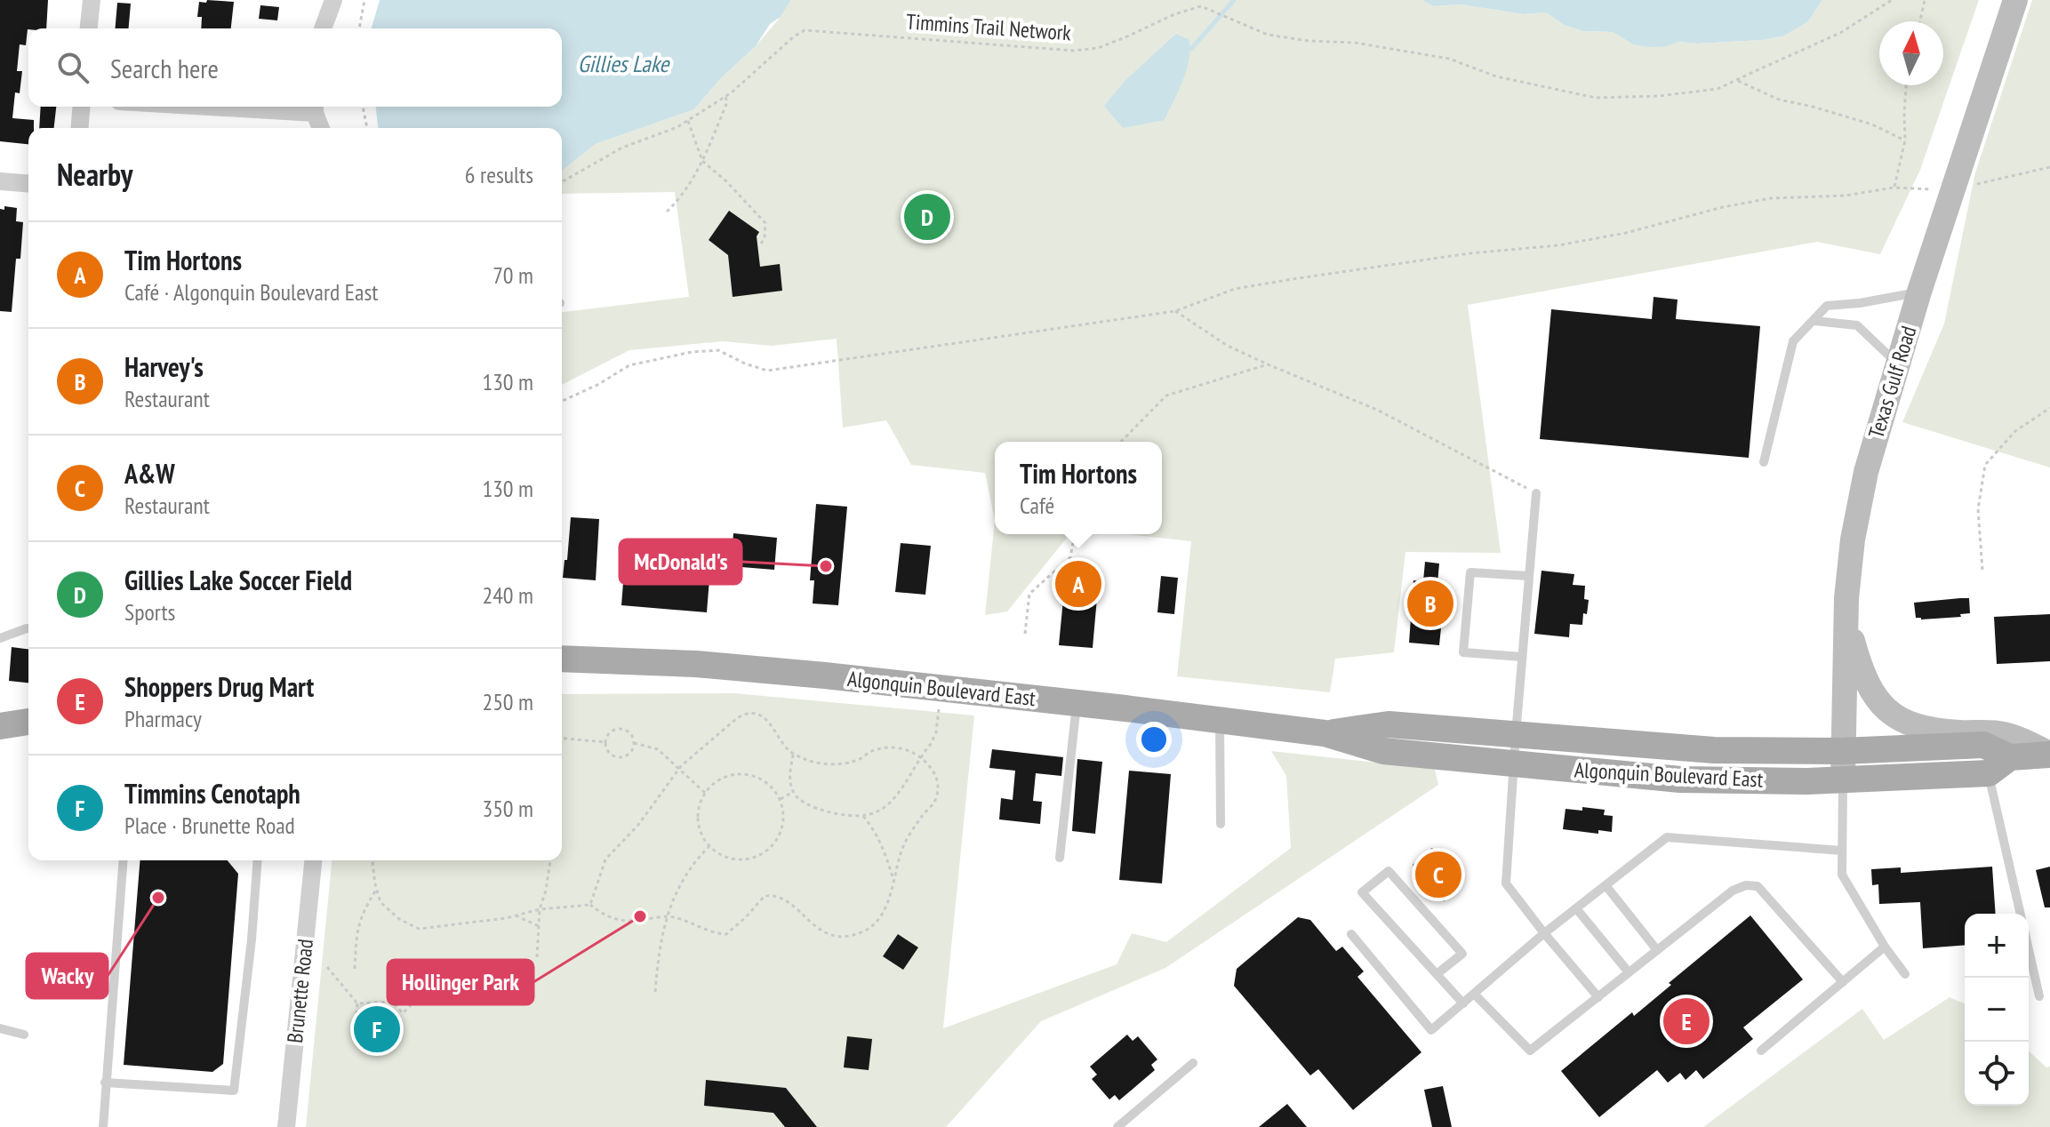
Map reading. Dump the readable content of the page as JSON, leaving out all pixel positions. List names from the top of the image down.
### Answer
{
  "streets": {
    "main road": ["Texas Gulf Road", "Algonquin Boulevard East"],
    "street": ["Brunette Road"],
    "path": ["Timmins Trail Network"]
  },
  "crossings": [
    ["Texas Gulf Road", "Algonquin Boulevard East"]
  ],
  "water": ["Gillies Lake"],
  "places": ["McDonald's", "Wacky", "Hollinger Park"],
  "north": "top",
  "page": {
    "search": "Search here",
    "heading": ["Nearby", "6 results"],
    "pins": [
      "D",
      "A",
      "B",
      "C",
      "E",
      "F"
    ],
    "list": [
      {
        "mark": "A",
        "name": "Tim Hortons",
        "note": "Café · Algonquin Boulevard East",
        "value": "70 m"
      },
      {
        "mark": "B",
        "name": "Harvey's",
        "note": "Restaurant",
        "value": "130 m"
      },
      {
        "mark": "C",
        "name": "A&W",
        "note": "Restaurant",
        "value": "130 m"
      },
      {
        "mark": "D",
        "name": "Gillies Lake Soccer Field",
        "note": "Sports",
        "value": "240 m"
      },
      {
        "mark": "E",
        "name": "Shoppers Drug Mart",
        "note": "Pharmacy",
        "value": "250 m"
      },
      {
        "mark": "F",
        "name": "Timmins Cenotaph",
        "note": "Place · Brunette Road",
        "value": "350 m"
      }
    ],
    "popup": ["Tim Hortons", "Café"],
    "map_buttons": ["+", "−"]
  }
}
